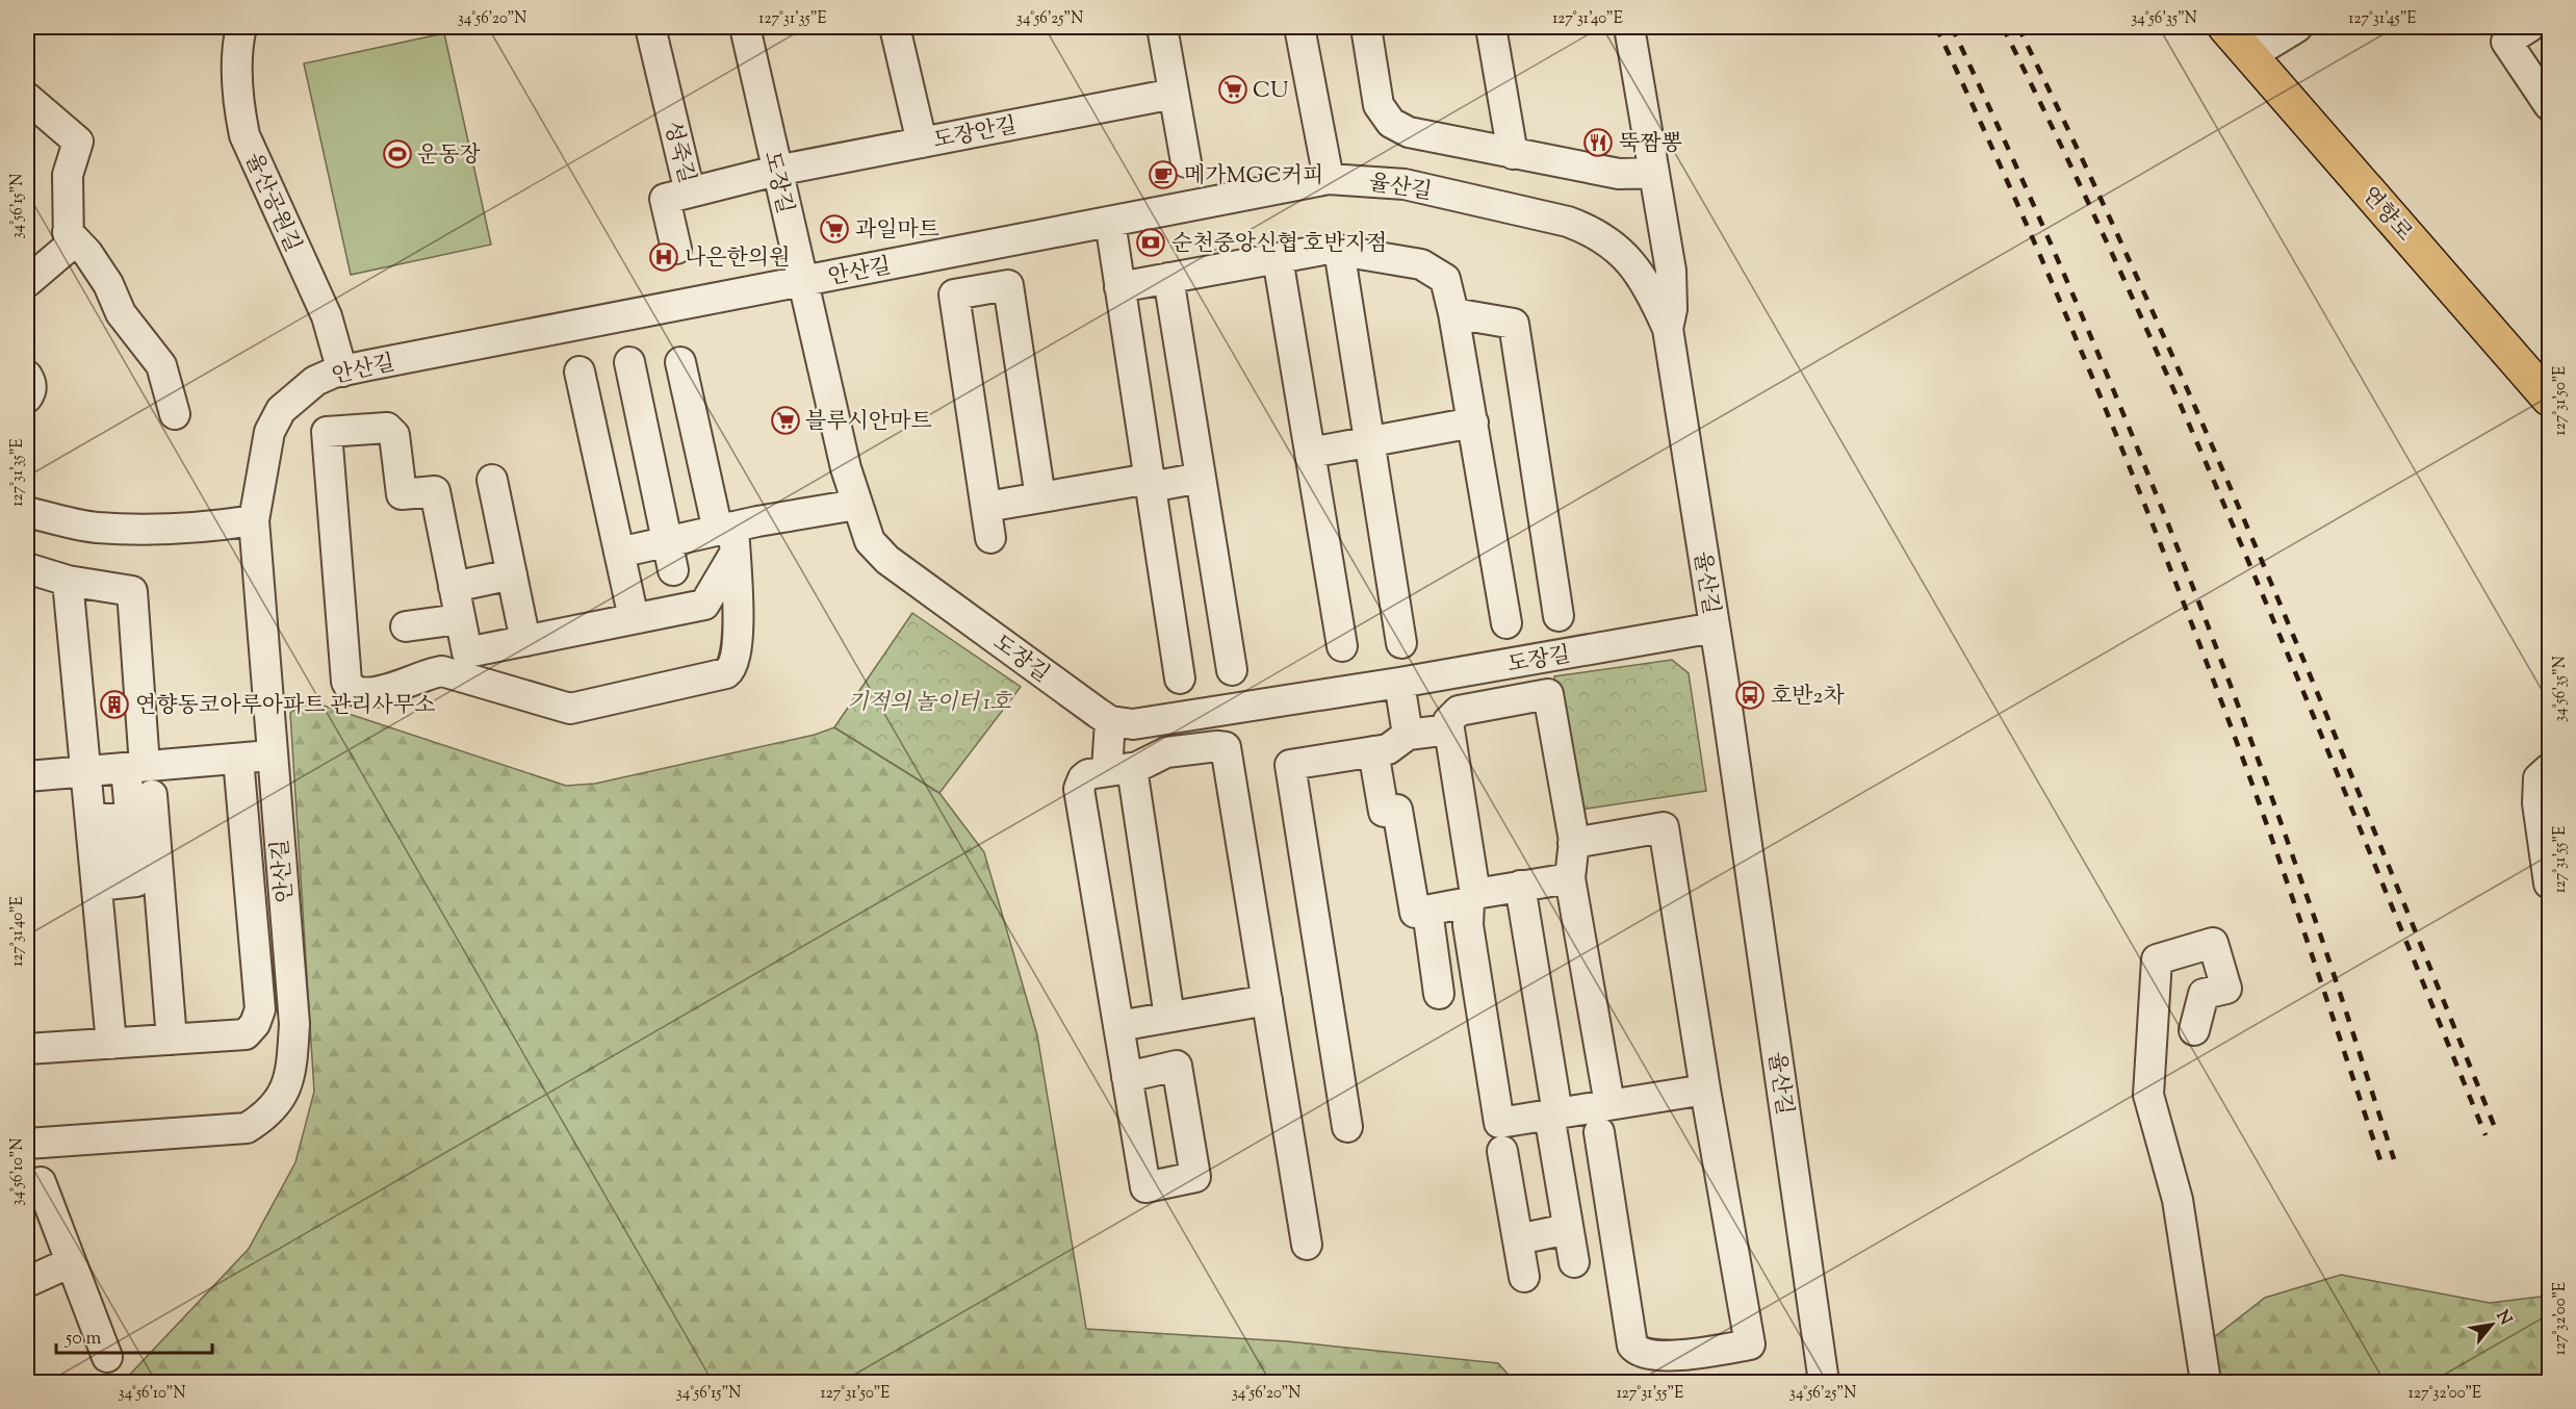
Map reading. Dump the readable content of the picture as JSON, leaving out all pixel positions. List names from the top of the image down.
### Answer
{
  "streets": {
    "main road": ["연향로"],
    "street": [
      "도장안길",
      "성죽길",
      "도장길",
      "율산길",
      "율산공원길",
      "안산길"
    ]
  },
  "crossings": [
    ["도장안길", "성죽길"],
    ["도장안길", "도장길"],
    ["성죽길", "도장길"],
    ["도장길", "율산길"],
    ["도장길", "안산길"],
    ["율산길", "안산길"],
    ["율산공원길", "안산길"]
  ],
  "parks": ["기적의 놀이터 1호"],
  "places": {
    "supermarket": ["CU", "과일마트", "블루시안마트"],
    "restaurant": ["뚝짬뽕"],
    "sports": ["운동장"],
    "cafe": ["메가MGC커피"],
    "bank": ["순천중앙신협 호반지점"],
    "hospital": ["나은한의원"],
    "bus stop": ["호반2차"],
    "building": ["연향동코아루아파트 관리사무소"]
  },
  "scale_bar": "50 m",
  "north": "top right",
  "coordinates": [
    "34°56'20\"N",
    "127°31'35\"E",
    "34°56'25\"N",
    "127°31'40\"E",
    "34°56'35\"N",
    "127°31'45\"E",
    "34°56'15\"N",
    "127°31'50\"E",
    "127°31'55\"E",
    "34°56'10\"N",
    "127°32'00\"E"
  ]
}
